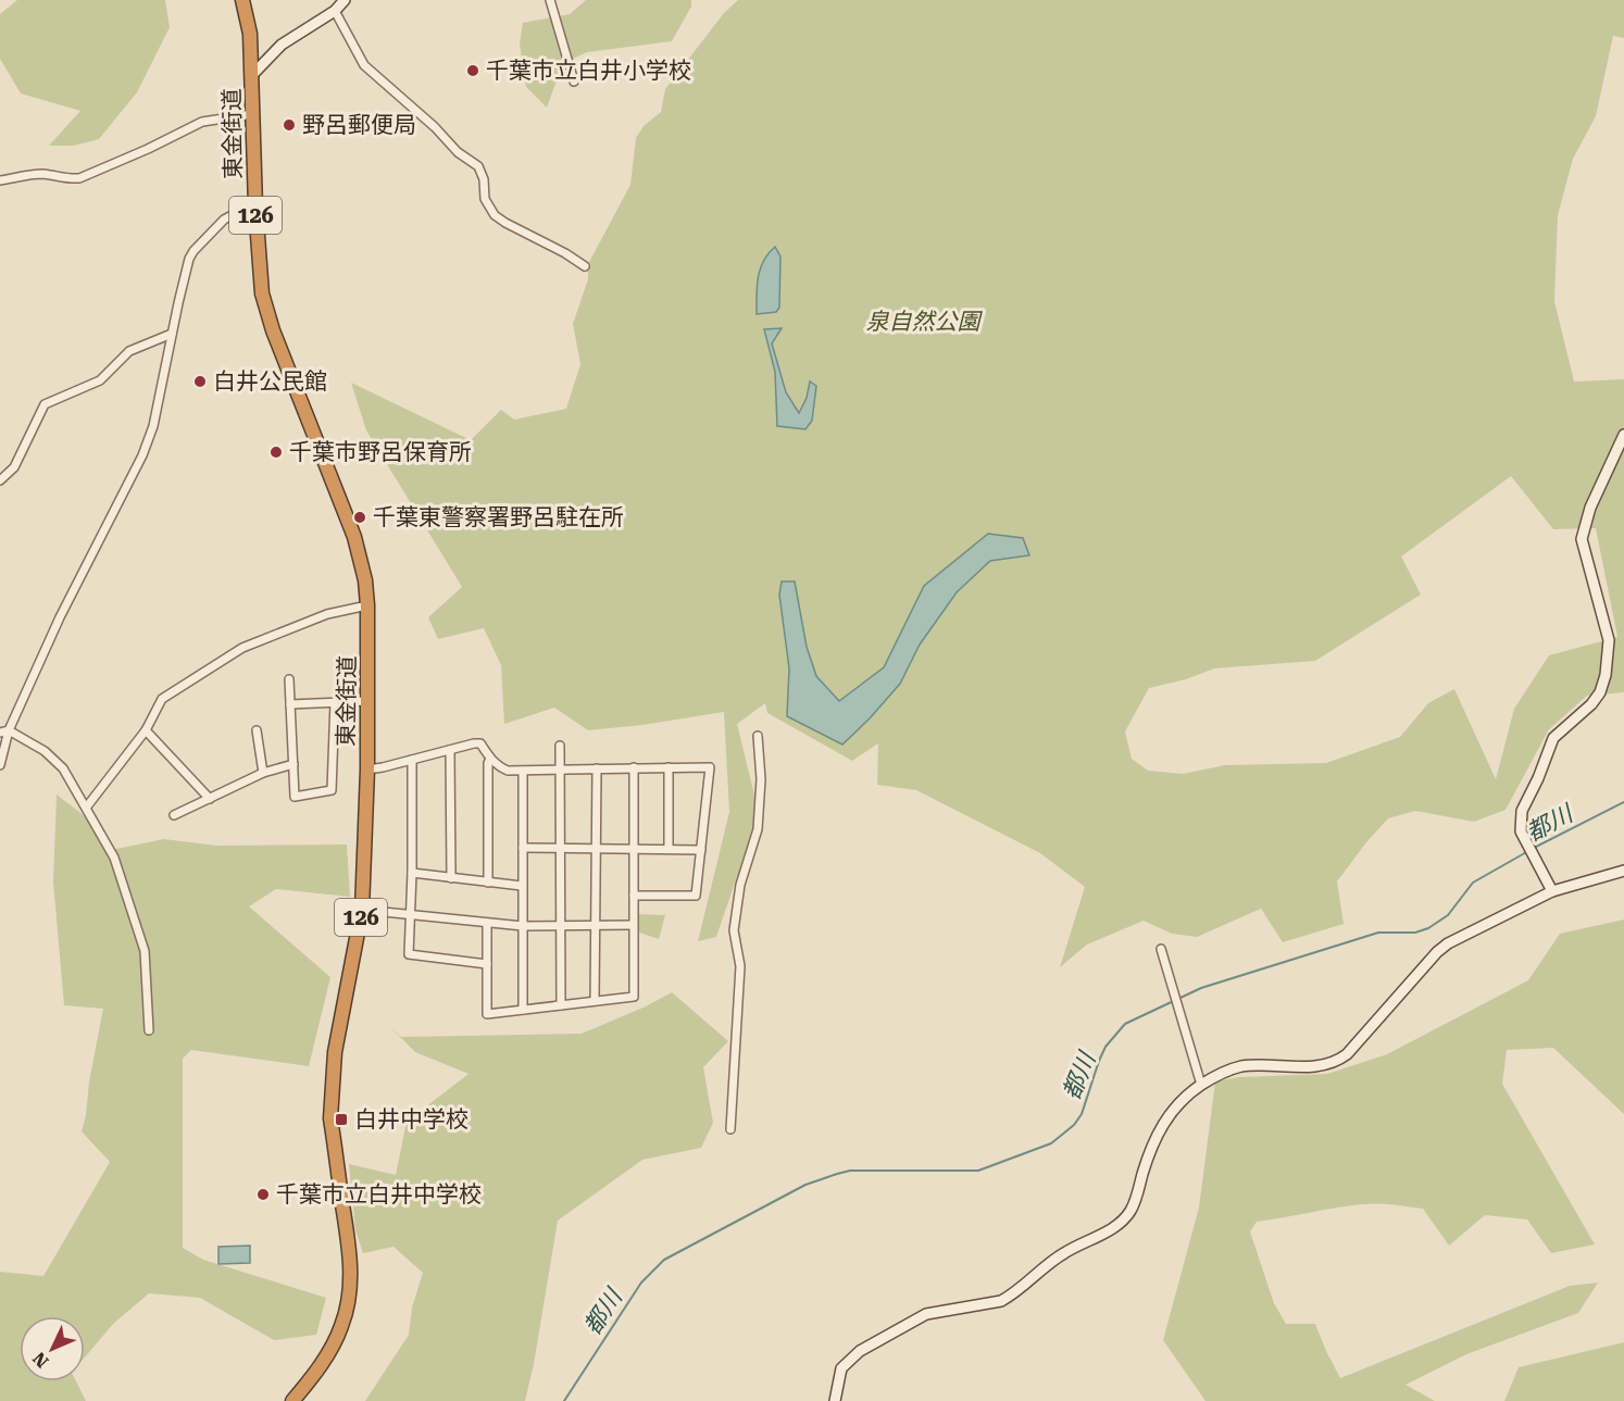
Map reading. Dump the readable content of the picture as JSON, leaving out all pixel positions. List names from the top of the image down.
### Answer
{
  "streets": {
    "highway": ["東金街道", "126"]
  },
  "water": ["都川"],
  "parks": ["泉自然公園"],
  "places": {
    "other": [
      "千葉市立白井小学校",
      "野呂郵便局",
      "白井公民館",
      "千葉市野呂保育所",
      "千葉東警察署野呂駐在所",
      "千葉市立白井中学校"
    ],
    "transit": ["白井中学校"]
  },
  "north": "bottom left"
}
